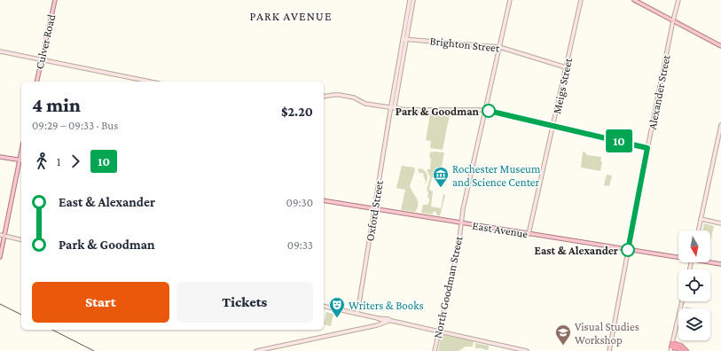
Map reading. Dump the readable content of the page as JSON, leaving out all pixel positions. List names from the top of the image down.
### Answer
{
  "streets": {
    "main road": ["Culver Road", "East Avenue"],
    "street": [
      "Brighton Street",
      "Meigs Street",
      "Alexander Street",
      "Oxford Street",
      "North Goodman Street"
    ]
  },
  "crossings": [
    ["Brighton Street", "Meigs Street"],
    ["Brighton Street", "Oxford Street"],
    ["Brighton Street", "North Goodman Street"],
    ["Meigs Street", "East Avenue"],
    ["Alexander Street", "East Avenue"],
    ["Oxford Street", "East Avenue"],
    ["East Avenue", "North Goodman Street"]
  ],
  "districts": ["PARK AVENUE"],
  "places": {
    "other": ["Park & Goodman", "East & Alexander"],
    "museum": ["Rochester Museum and Science Center"],
    "theatre": ["Writers & Books"],
    "school or university": ["Visual Studies Workshop"]
  },
  "lines": ["bus line 10"],
  "north": "bottom",
  "page": {
    "on_map": "10",
    "heading": ["4 min", "09:29 – 09:33 · Bus", "$2.20"],
    "legs": ["1", "10"],
    "list": [
      {
        "name": "East & Alexander",
        "value": "09:30"
      },
      {
        "name": "Park & Goodman",
        "value": "09:33"
      }
    ],
    "buttons": ["Start", "Tickets"]
  }
}
